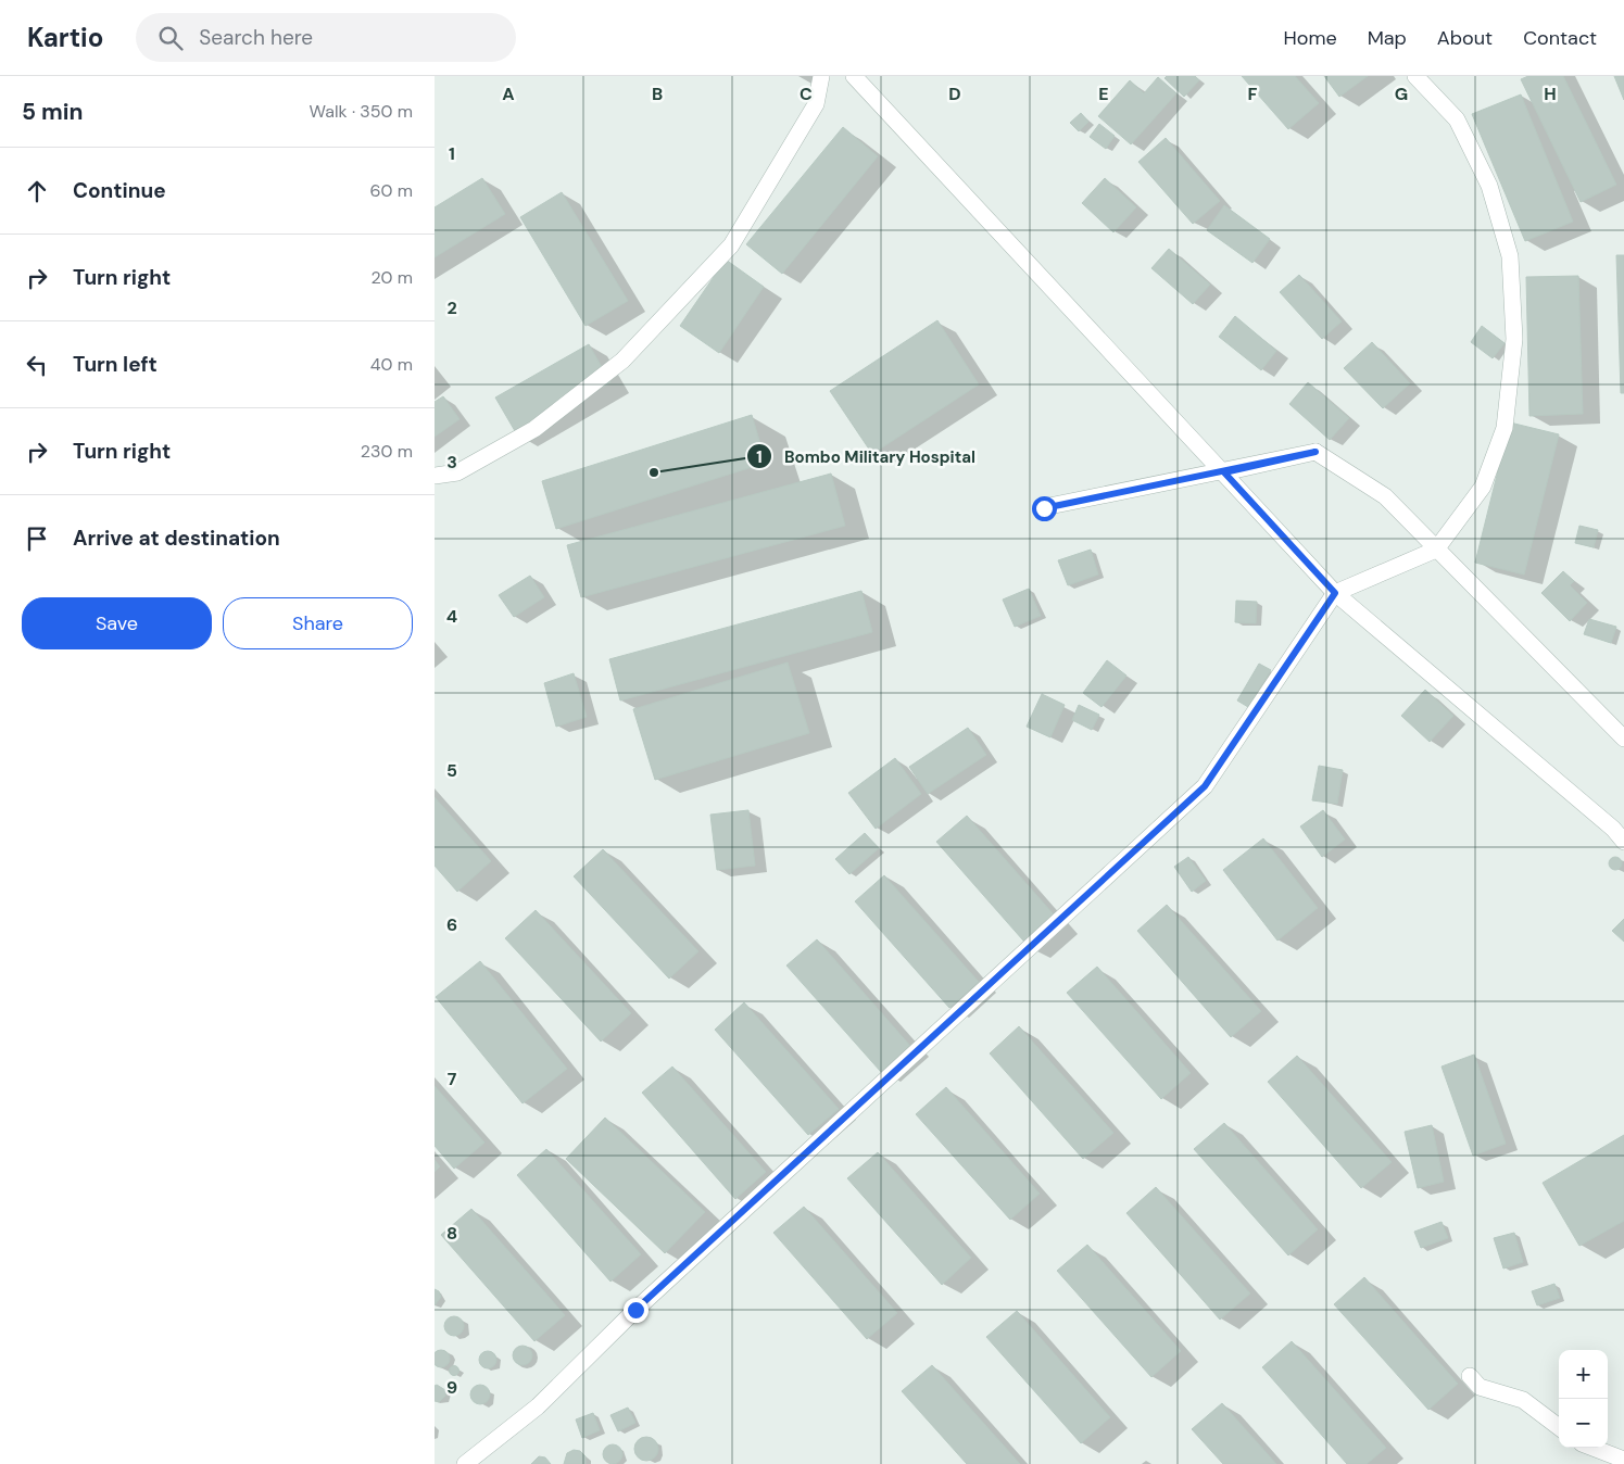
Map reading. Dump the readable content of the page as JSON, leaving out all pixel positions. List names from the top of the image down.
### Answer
{
  "places": ["Bombo Military Hospital"],
  "page": {
    "header": "Kartio",
    "search": "Search here",
    "nav": [
      "Home",
      "Map",
      "About",
      "Contact"
    ],
    "heading": ["5 min", "Walk · 350 m"],
    "list": [
      ["Continue", "60 m"],
      ["Turn right", "20 m"],
      ["Turn left", "40 m"],
      ["Turn right", "230 m"],
      "Arrive at destination"
    ],
    "buttons": ["Save", "Share"],
    "map_buttons": ["+", "−"]
  },
  "grid": {
    "columns": [
      "A",
      "B",
      "C",
      "D",
      "E",
      "F",
      "G",
      "H"
    ],
    "rows": [
      "1",
      "2",
      "3",
      "4",
      "5",
      "6",
      "7",
      "8",
      "9"
    ]
  }
}
